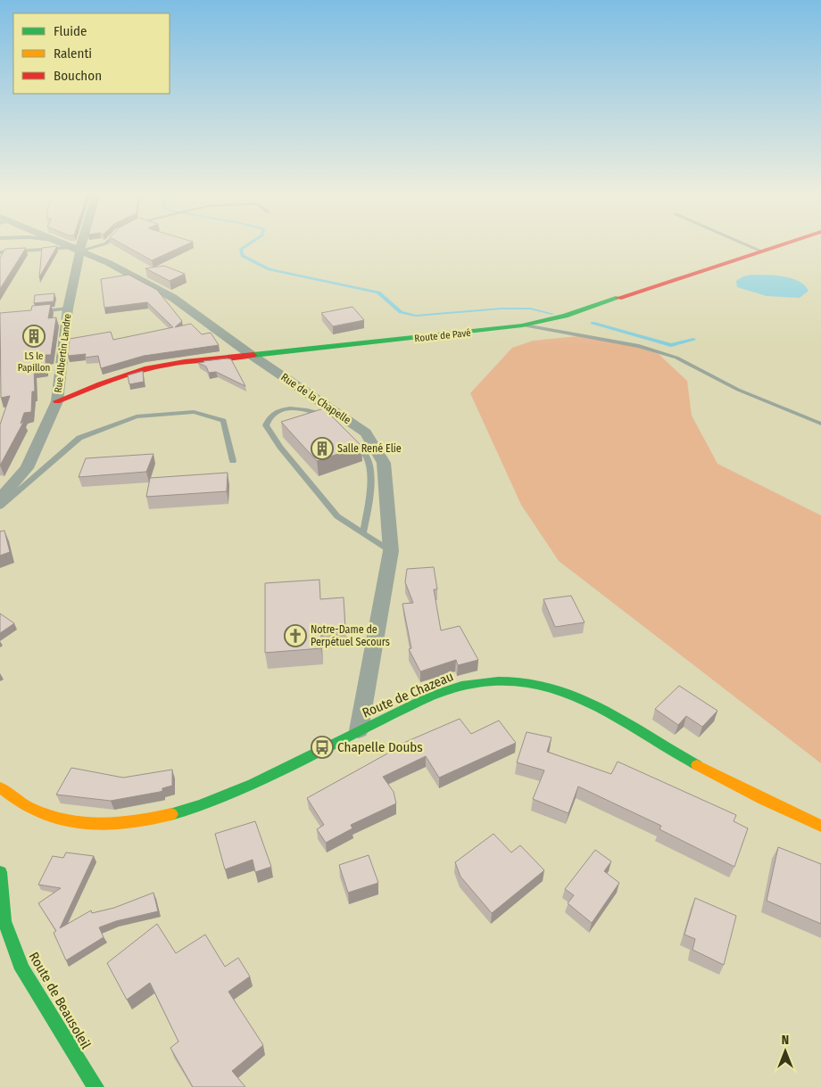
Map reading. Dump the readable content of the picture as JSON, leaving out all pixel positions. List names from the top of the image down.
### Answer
{
  "streets": {
    "street": [
      "Route de Pavé",
      "Rue Albertin Landre",
      "Rue de la Chapelle",
      "Route de Chazeau",
      "Route de Beausoleil"
    ]
  },
  "crossings": [
    ["Route de Pavé", "Rue Albertin Landre"],
    ["Route de Pavé", "Rue de la Chapelle"],
    ["Rue Albertin Landre", "Rue de la Chapelle"],
    ["Rue de la Chapelle", "Route de Chazeau"]
  ],
  "places": {
    "building": ["LS le Papillon", "Salle René Elie"],
    "church": ["Notre-Dame de Perpétuel Secours"],
    "bus stop": ["Chapelle Doubs"]
  },
  "legend": ["Fluide", "Ralenti", "Bouchon"],
  "north": "top"
}
